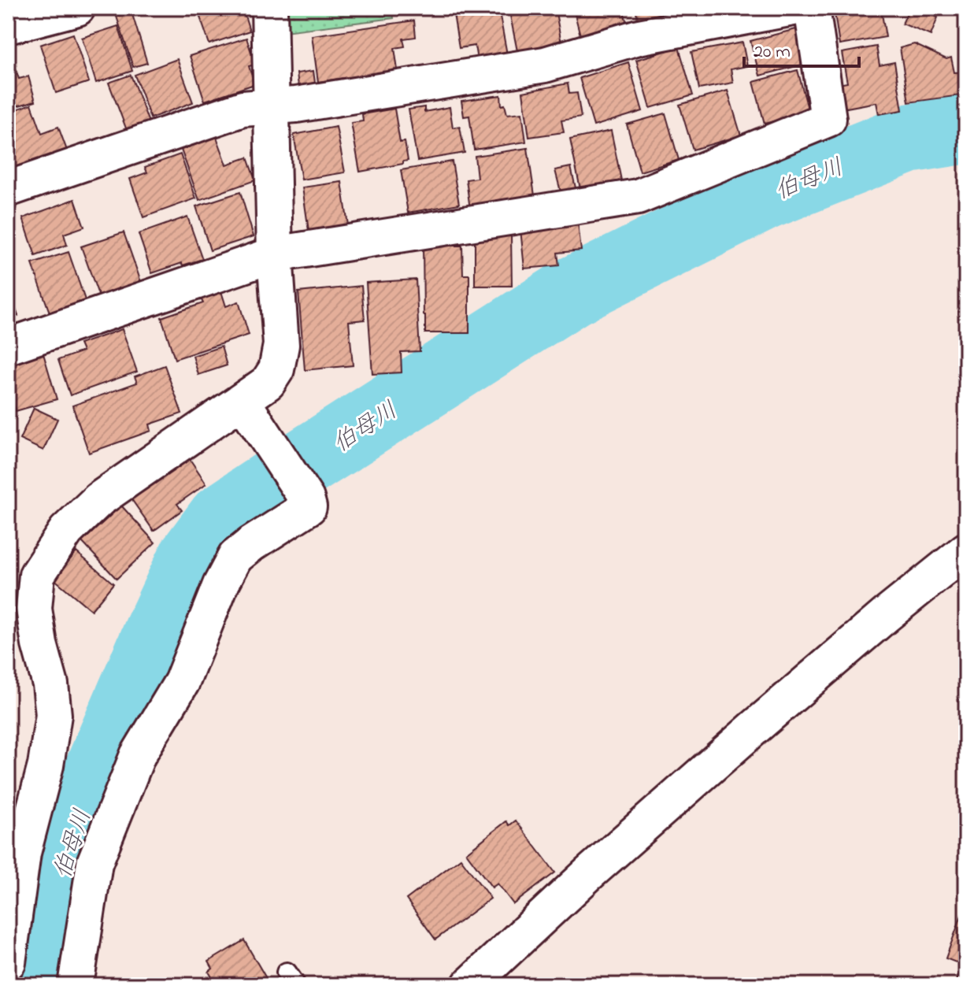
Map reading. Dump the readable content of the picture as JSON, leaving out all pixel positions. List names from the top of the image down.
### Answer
{
  "water": ["伯母川"],
  "scale_bar": "20 m"
}
